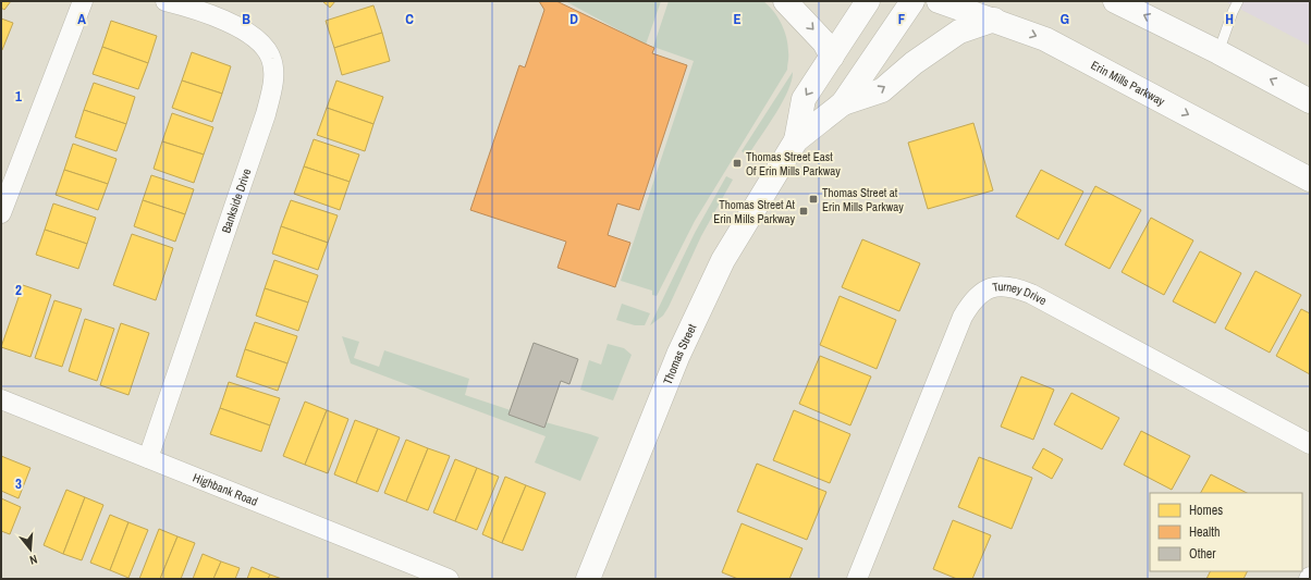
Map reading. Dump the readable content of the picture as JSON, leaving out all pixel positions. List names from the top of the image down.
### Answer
{
  "streets": {
    "street": [
      "Erin Mills Parkway",
      "Bankside Drive",
      "Turney Drive",
      "Thomas Street",
      "Highbank Road"
    ]
  },
  "crossings": [
    ["Bankside Drive", "Highbank Road"]
  ],
  "places": {
    "transit": ["Thomas Street East Of Erin Mills Parkway", "Thomas Street at Erin Mills Parkway", "Thomas Street At Erin Mills Parkway"]
  },
  "legend": ["Homes", "Health", "Other"],
  "north": "bottom",
  "grid": {
    "columns": [
      "A",
      "B",
      "C",
      "D",
      "E",
      "F",
      "G",
      "H"
    ],
    "rows": ["1", "2", "3"]
  }
}
